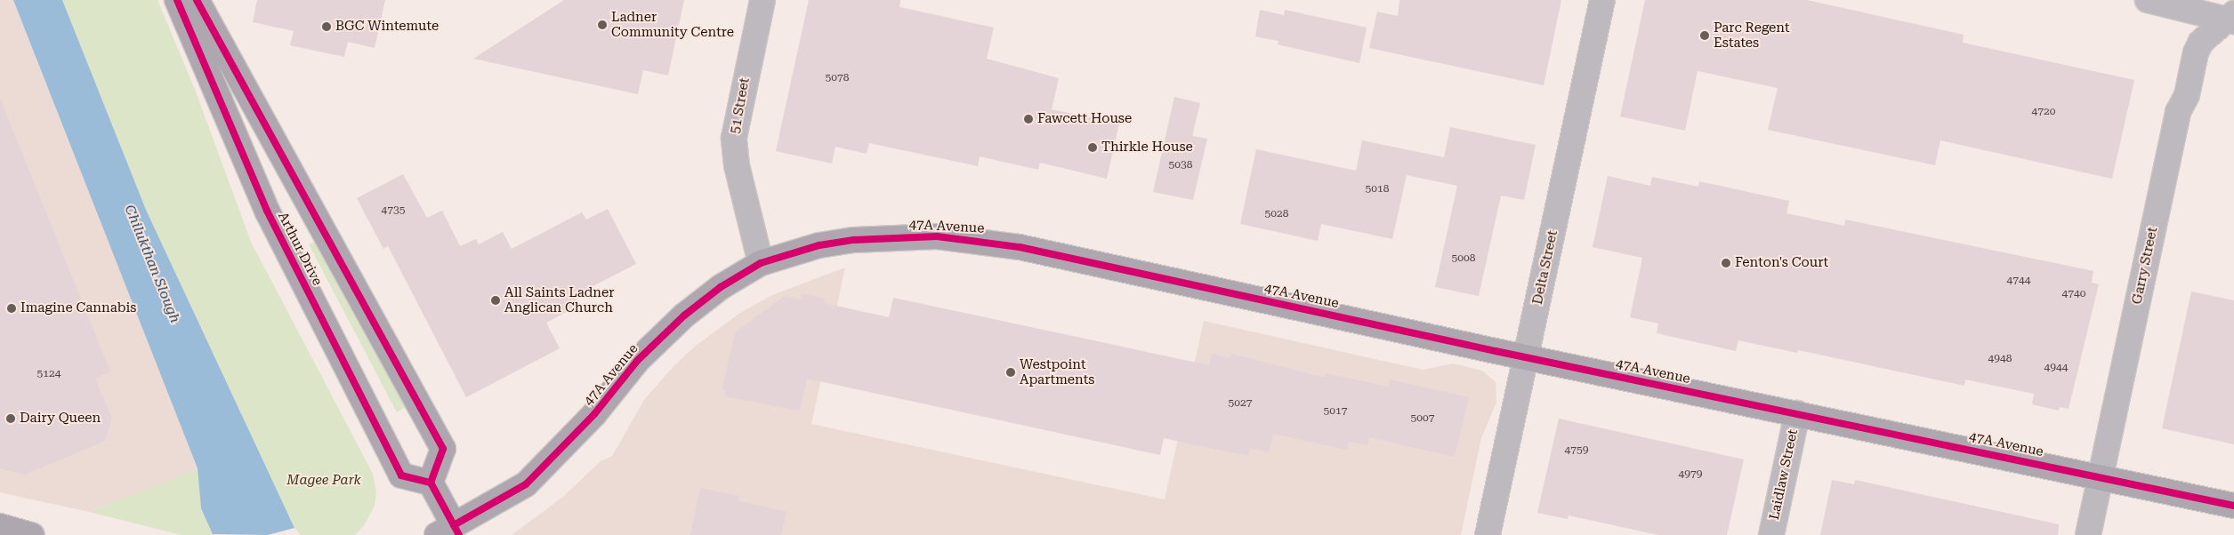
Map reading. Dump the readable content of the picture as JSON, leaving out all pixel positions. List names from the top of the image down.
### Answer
{
  "streets": {
    "main road": ["47A Avenue", "Arthur Drive"],
    "street": [
      "51 Street",
      "Garry Street",
      "Delta Street",
      "Laidlaw Street"
    ]
  },
  "crossings": [
    ["51 Street", "47A Avenue"],
    ["47A Avenue", "Garry Street"],
    ["47A Avenue", "Delta Street"],
    ["47A Avenue", "Laidlaw Street"]
  ],
  "water": ["Chilukthan Slough"],
  "parks": ["Magee Park"],
  "places": [
    "Ladner Community Centre",
    "BGC Wintemute",
    "Parc Regent Estates",
    "Fawcett House",
    "Thirkle House",
    "Fenton's Court",
    "All Saints Ladner Anglican Church",
    "Imagine Cannabis",
    "Westpoint Apartments",
    "Dairy Queen"
  ],
  "house_numbers": [
    "5078",
    "4720",
    "5038",
    "5018",
    "4735",
    "5028",
    "5008",
    "4744",
    "4740",
    "4948",
    "4944",
    "5124",
    "5027",
    "5017",
    "5007",
    "4759",
    "4979"
  ]
}
